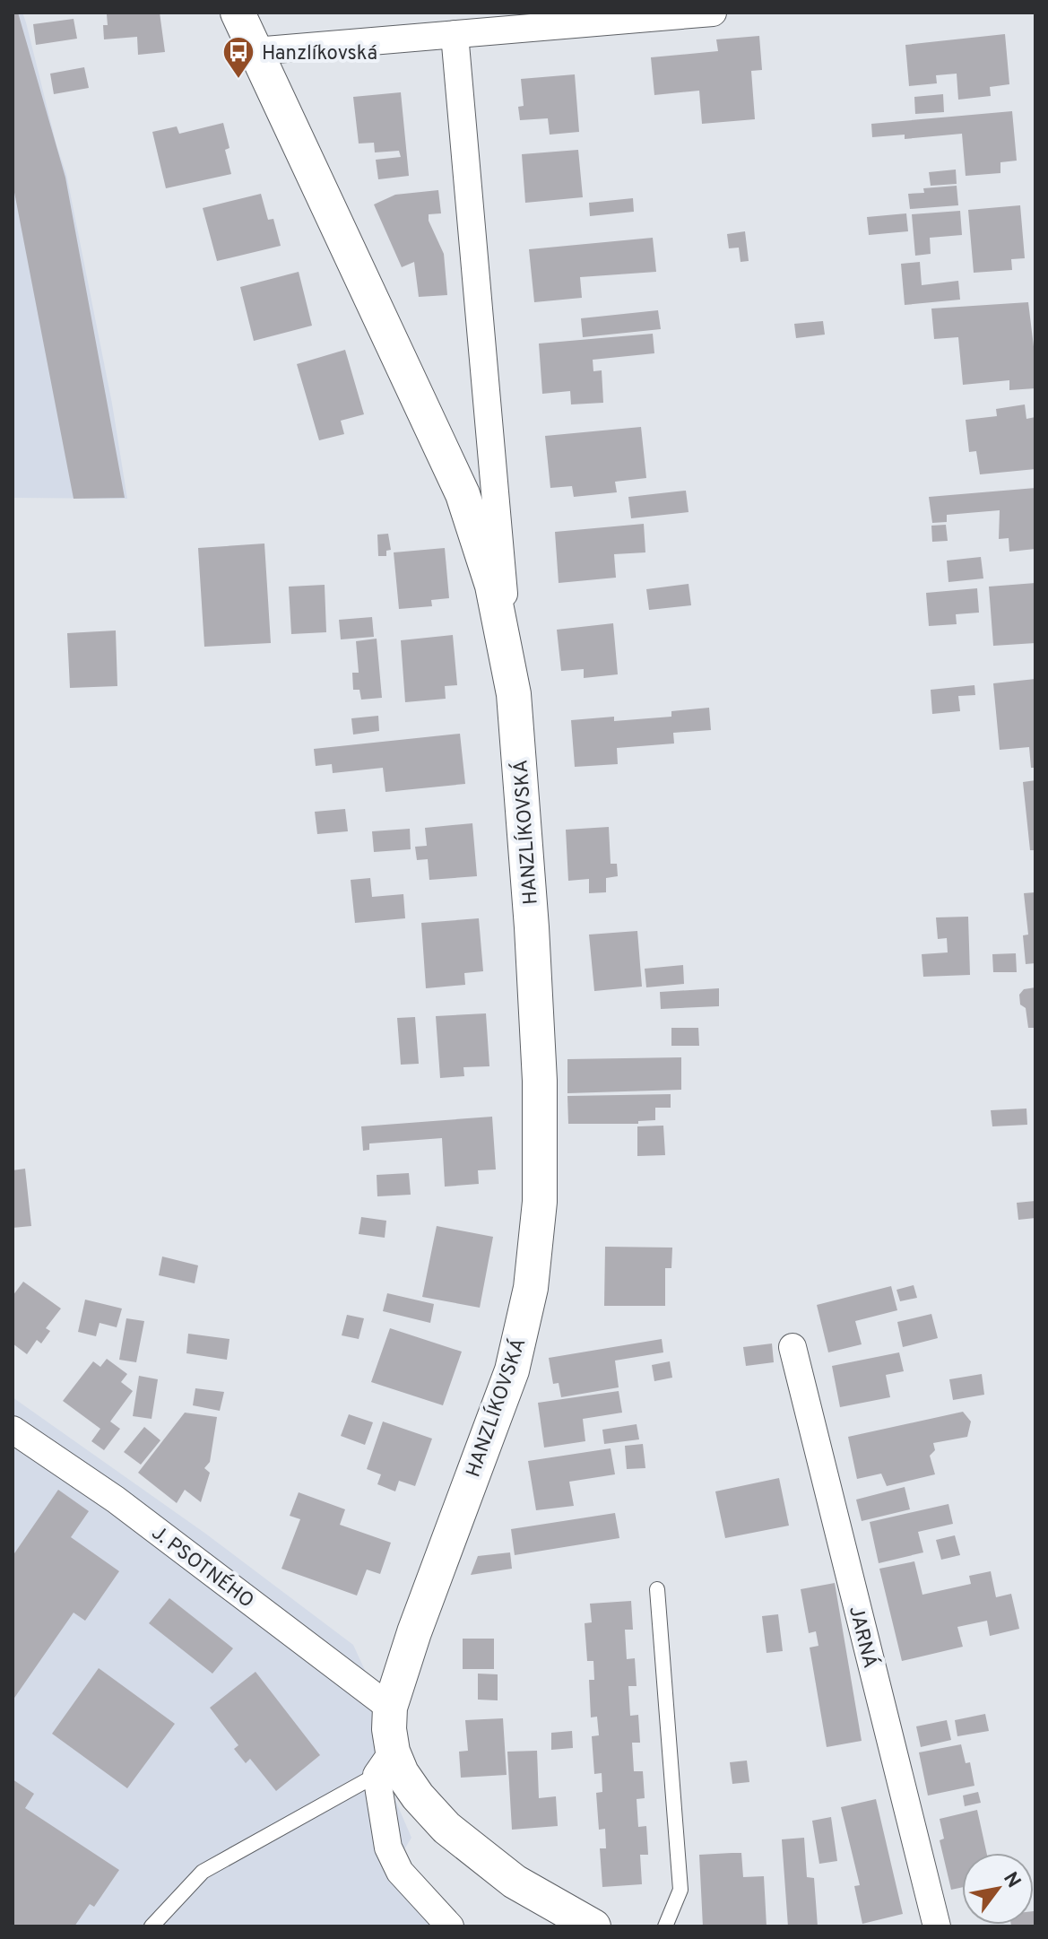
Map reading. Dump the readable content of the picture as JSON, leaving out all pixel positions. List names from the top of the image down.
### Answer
{
  "streets": {
    "street": ["HANZLÍKOVSKÁ", "J. PSOTNÉHO", "JARNÁ"]
  },
  "crossings": [
    ["HANZLÍKOVSKÁ", "J. PSOTNÉHO"]
  ],
  "places": {
    "bus stop": ["Hanzlíkovská"]
  },
  "north": "top right"
}
